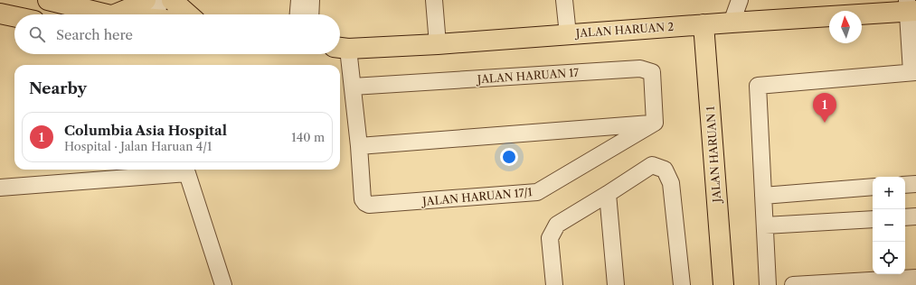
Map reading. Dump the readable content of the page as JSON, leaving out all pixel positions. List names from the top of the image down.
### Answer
{
  "streets": {
    "main road": ["JALAN HARUAN 2", "JALAN HARUAN 1"],
    "street": ["JALAN HARUAN 17", "JALAN HARUAN 17/1"]
  },
  "crossings": [
    ["JALAN HARUAN 2", "JALAN HARUAN 1"],
    ["JALAN HARUAN 17", "JALAN HARUAN 17/1"]
  ],
  "north": "top",
  "page": {
    "search": "Search here",
    "heading": "Nearby",
    "pins": "1",
    "list": [
      {
        "mark": "1",
        "name": "Columbia Asia Hospital",
        "note": "Hospital · Jalan Haruan 4/1",
        "value": "140 m"
      }
    ],
    "map_buttons": ["+", "−"]
  }
}
